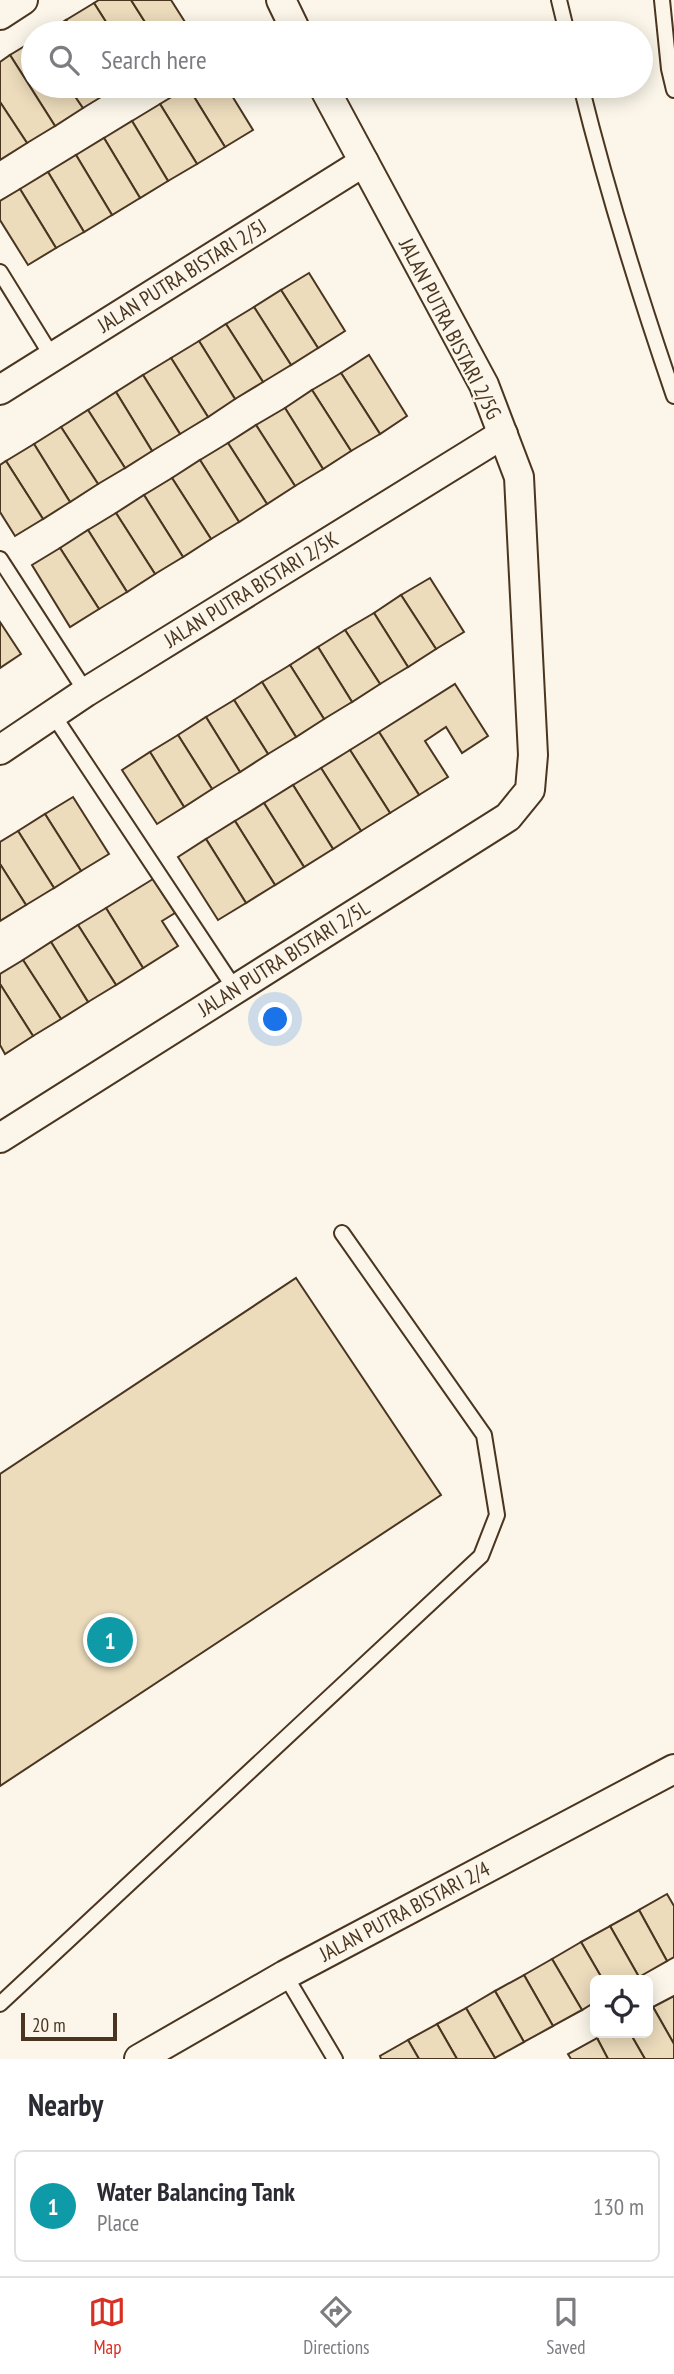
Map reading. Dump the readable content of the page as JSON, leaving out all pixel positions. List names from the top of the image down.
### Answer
{
  "streets": {
    "street": [
      "JALAN PUTRA BISTARI 2/5J",
      "JALAN PUTRA BISTARI 2/5G",
      "JALAN PUTRA BISTARI 2/5K",
      "JALAN PUTRA BISTARI 2/5L",
      "JALAN PUTRA BISTARI 2/4"
    ]
  },
  "crossings": [
    ["JALAN PUTRA BISTARI 2/5J", "JALAN PUTRA BISTARI 2/5G"],
    ["JALAN PUTRA BISTARI 2/5G", "JALAN PUTRA BISTARI 2/5K"],
    ["JALAN PUTRA BISTARI 2/5G", "JALAN PUTRA BISTARI 2/5L"]
  ],
  "scale_bar": "20 m",
  "page": {
    "search": "Search here",
    "pins": "1",
    "scale": "20 m",
    "heading": "Nearby",
    "list": [
      {
        "mark": "1",
        "name": "Water Balancing Tank",
        "note": "Place",
        "value": "130 m"
      }
    ],
    "nav": ["Map", "Directions", "Saved"]
  }
}
